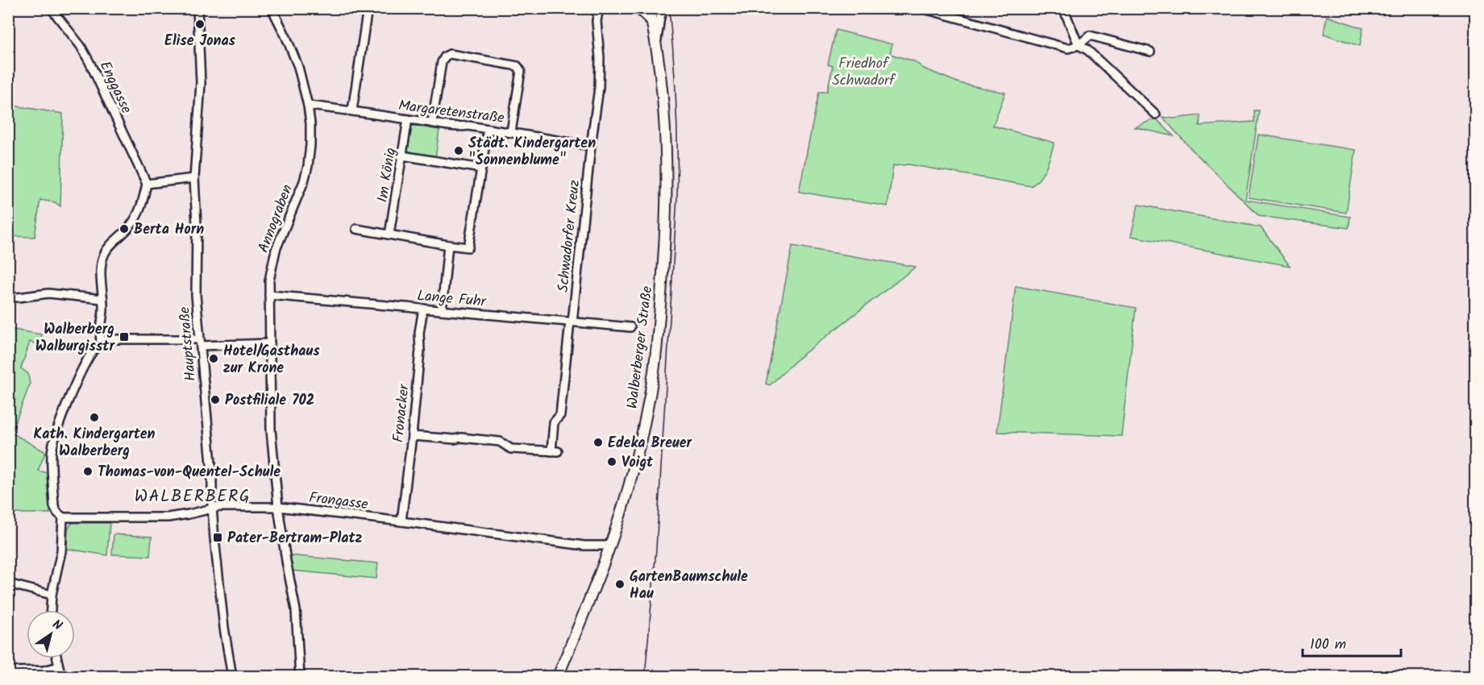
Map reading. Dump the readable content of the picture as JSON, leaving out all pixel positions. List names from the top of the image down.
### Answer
{
  "streets": {
    "main road": ["Walberberger Straße"],
    "street": [
      "Enggasse",
      "Margaretenstraße",
      "Im König",
      "Annograben",
      "Schwadorfer Kreuz",
      "Lange Fuhr",
      "Hauptstraße",
      "Fronacker",
      "Frongasse"
    ]
  },
  "crossings": [
    ["Margaretenstraße", "Im König"],
    ["Margaretenstraße", "Annograben"],
    ["Margaretenstraße", "Schwadorfer Kreuz"],
    ["Annograben", "Lange Fuhr"],
    ["Annograben", "Frongasse"],
    ["Schwadorfer Kreuz", "Lange Fuhr"],
    ["Schwadorfer Kreuz", "Fronacker"],
    ["Lange Fuhr", "Fronacker"],
    ["Hauptstraße", "Frongasse"],
    ["Walberberger Straße", "Frongasse"],
    ["Fronacker", "Frongasse"]
  ],
  "districts": ["WALBERBERG"],
  "parks": ["Friedhof Schwadorf"],
  "places": {
    "other": [
      "Elise Jonas",
      "Städt. Kindergarten \"Sonnenblume\"",
      "Berta Horn",
      "Hotel/Gasthaus zur Krone",
      "Postfiliale 702",
      "Kath. Kindergarten Walberberg",
      "Edeka Breuer",
      "Voigt",
      "Thomas-von-Quentel-Schule",
      "GartenBaumschule Hau"
    ],
    "transit": ["Walberberg Walburgisstr", "Pater-Bertram-Platz"]
  },
  "scale_bar": "100 m",
  "north": "top right"
}
